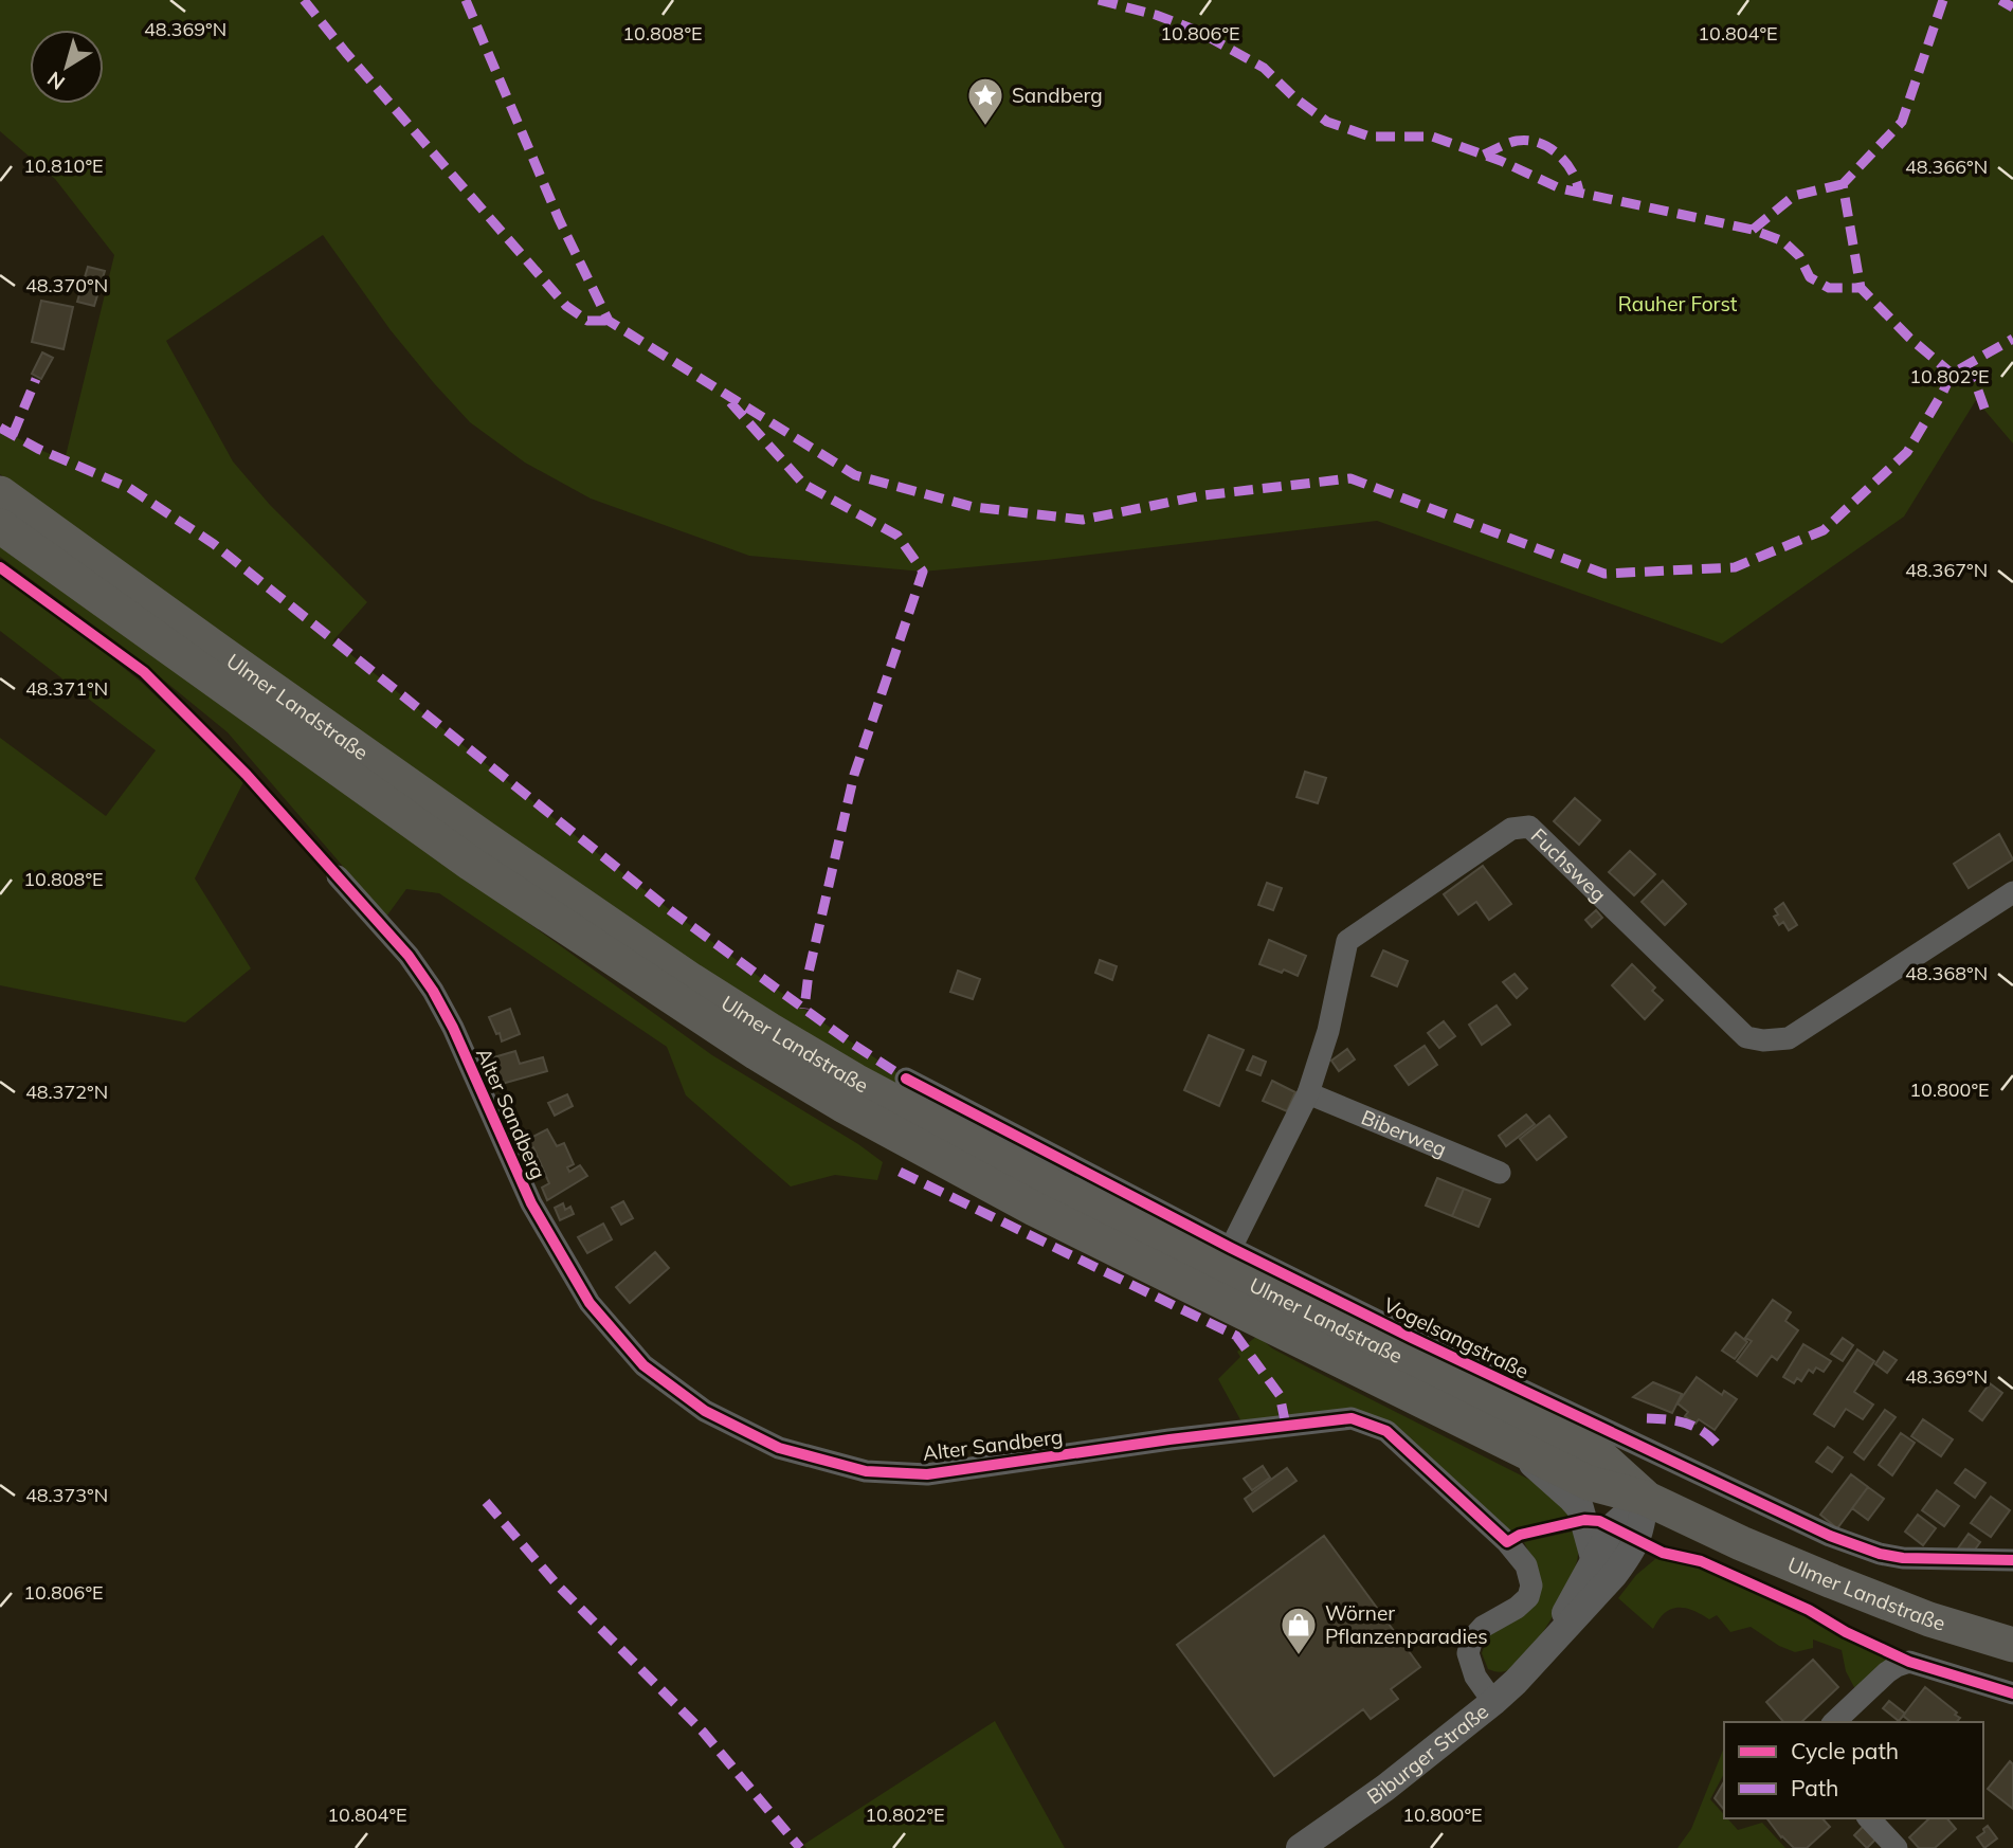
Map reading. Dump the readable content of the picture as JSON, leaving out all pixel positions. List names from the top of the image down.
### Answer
{
  "streets": {
    "main road": ["Ulmer Landstraße"],
    "street": [
      "Fuchsweg",
      "Alter Sandberg",
      "Biberweg",
      "Vogelsangstraße",
      "Biburger Straße"
    ]
  },
  "crossings": [
    ["Ulmer Landstraße", "Biburger Straße"],
    ["Fuchsweg", "Biberweg"],
    ["Fuchsweg", "Vogelsangstraße"],
    ["Alter Sandberg", "Biburger Straße"]
  ],
  "parks": ["Rauher Forst"],
  "places": {
    "place": ["Sandberg"],
    "shop": ["Wörner Pflanzenparadies"]
  },
  "legend": ["Cycle path", "Path"],
  "north": "bottom left",
  "coordinates": [
    "48.369°N",
    "10.808°E",
    "10.806°E",
    "10.804°E",
    "10.810°E",
    "48.366°N",
    "48.370°N",
    "10.802°E",
    "48.367°N",
    "48.371°N",
    "48.368°N",
    "10.800°E",
    "48.372°N",
    "48.373°N"
  ]
}
